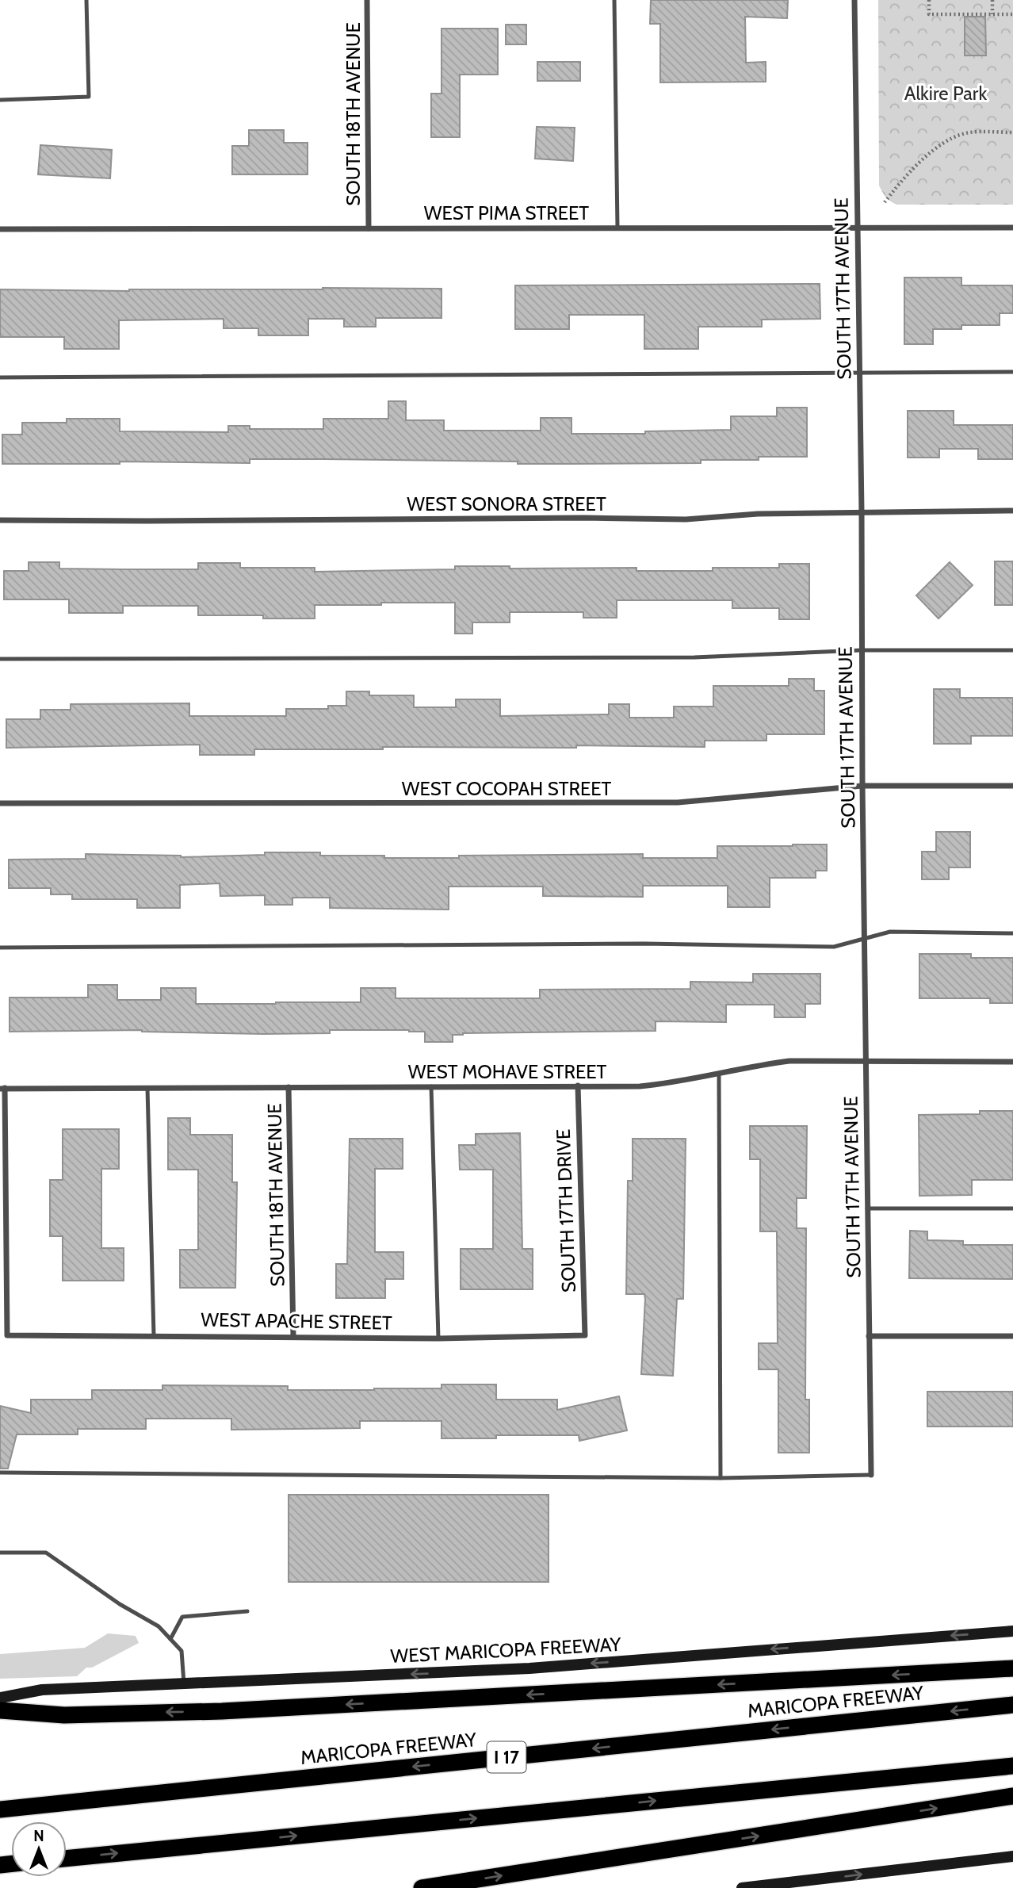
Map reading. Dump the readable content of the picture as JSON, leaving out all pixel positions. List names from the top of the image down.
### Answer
{
  "streets": {
    "highway": ["MARICOPA FREEWAY", "I 17"],
    "main road": ["WEST MARICOPA FREEWAY"],
    "street": [
      "SOUTH 18TH AVENUE",
      "WEST PIMA STREET",
      "SOUTH 17TH AVENUE",
      "WEST SONORA STREET",
      "WEST COCOPAH STREET",
      "WEST MOHAVE STREET",
      "SOUTH 17TH DRIVE",
      "WEST APACHE STREET"
    ]
  },
  "crossings": [
    ["SOUTH 18TH AVENUE", "WEST PIMA STREET"],
    ["SOUTH 18TH AVENUE", "WEST MOHAVE STREET"],
    ["SOUTH 18TH AVENUE", "WEST APACHE STREET"],
    ["WEST PIMA STREET", "SOUTH 17TH AVENUE"],
    ["SOUTH 17TH AVENUE", "WEST SONORA STREET"],
    ["SOUTH 17TH AVENUE", "WEST COCOPAH STREET"],
    ["SOUTH 17TH AVENUE", "WEST MOHAVE STREET"],
    ["WEST MOHAVE STREET", "SOUTH 17TH DRIVE"],
    ["WEST MOHAVE STREET", "WEST APACHE STREET"],
    ["SOUTH 17TH DRIVE", "WEST APACHE STREET"]
  ],
  "one_way": ["WEST MARICOPA FREEWAY"],
  "parks": ["Alkire Park"],
  "north": "top"
}
